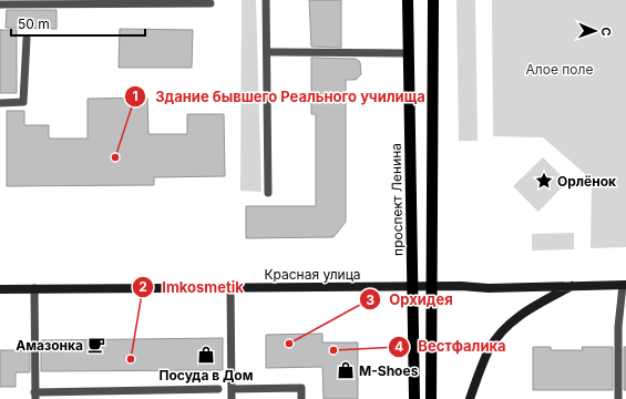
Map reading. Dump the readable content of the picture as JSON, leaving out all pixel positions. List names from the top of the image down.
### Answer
{
  "streets": {
    "main road": ["проспект Ленина", "Красная улица"]
  },
  "crossings": [
    ["проспект Ленина", "Красная улица"]
  ],
  "parks": ["Алое поле"],
  "places": {
    "other": [
      "Здание бывшего Реального училища",
      "Орхидея",
      "Вестфалика",
      "Imkosmetik"
    ],
    "place": ["Орлёнок"],
    "cafe": ["Амазонка"],
    "shop": ["Посуда в Дом", "M-Shoes"]
  },
  "scale_bar": "50 m",
  "north": "right"
}
